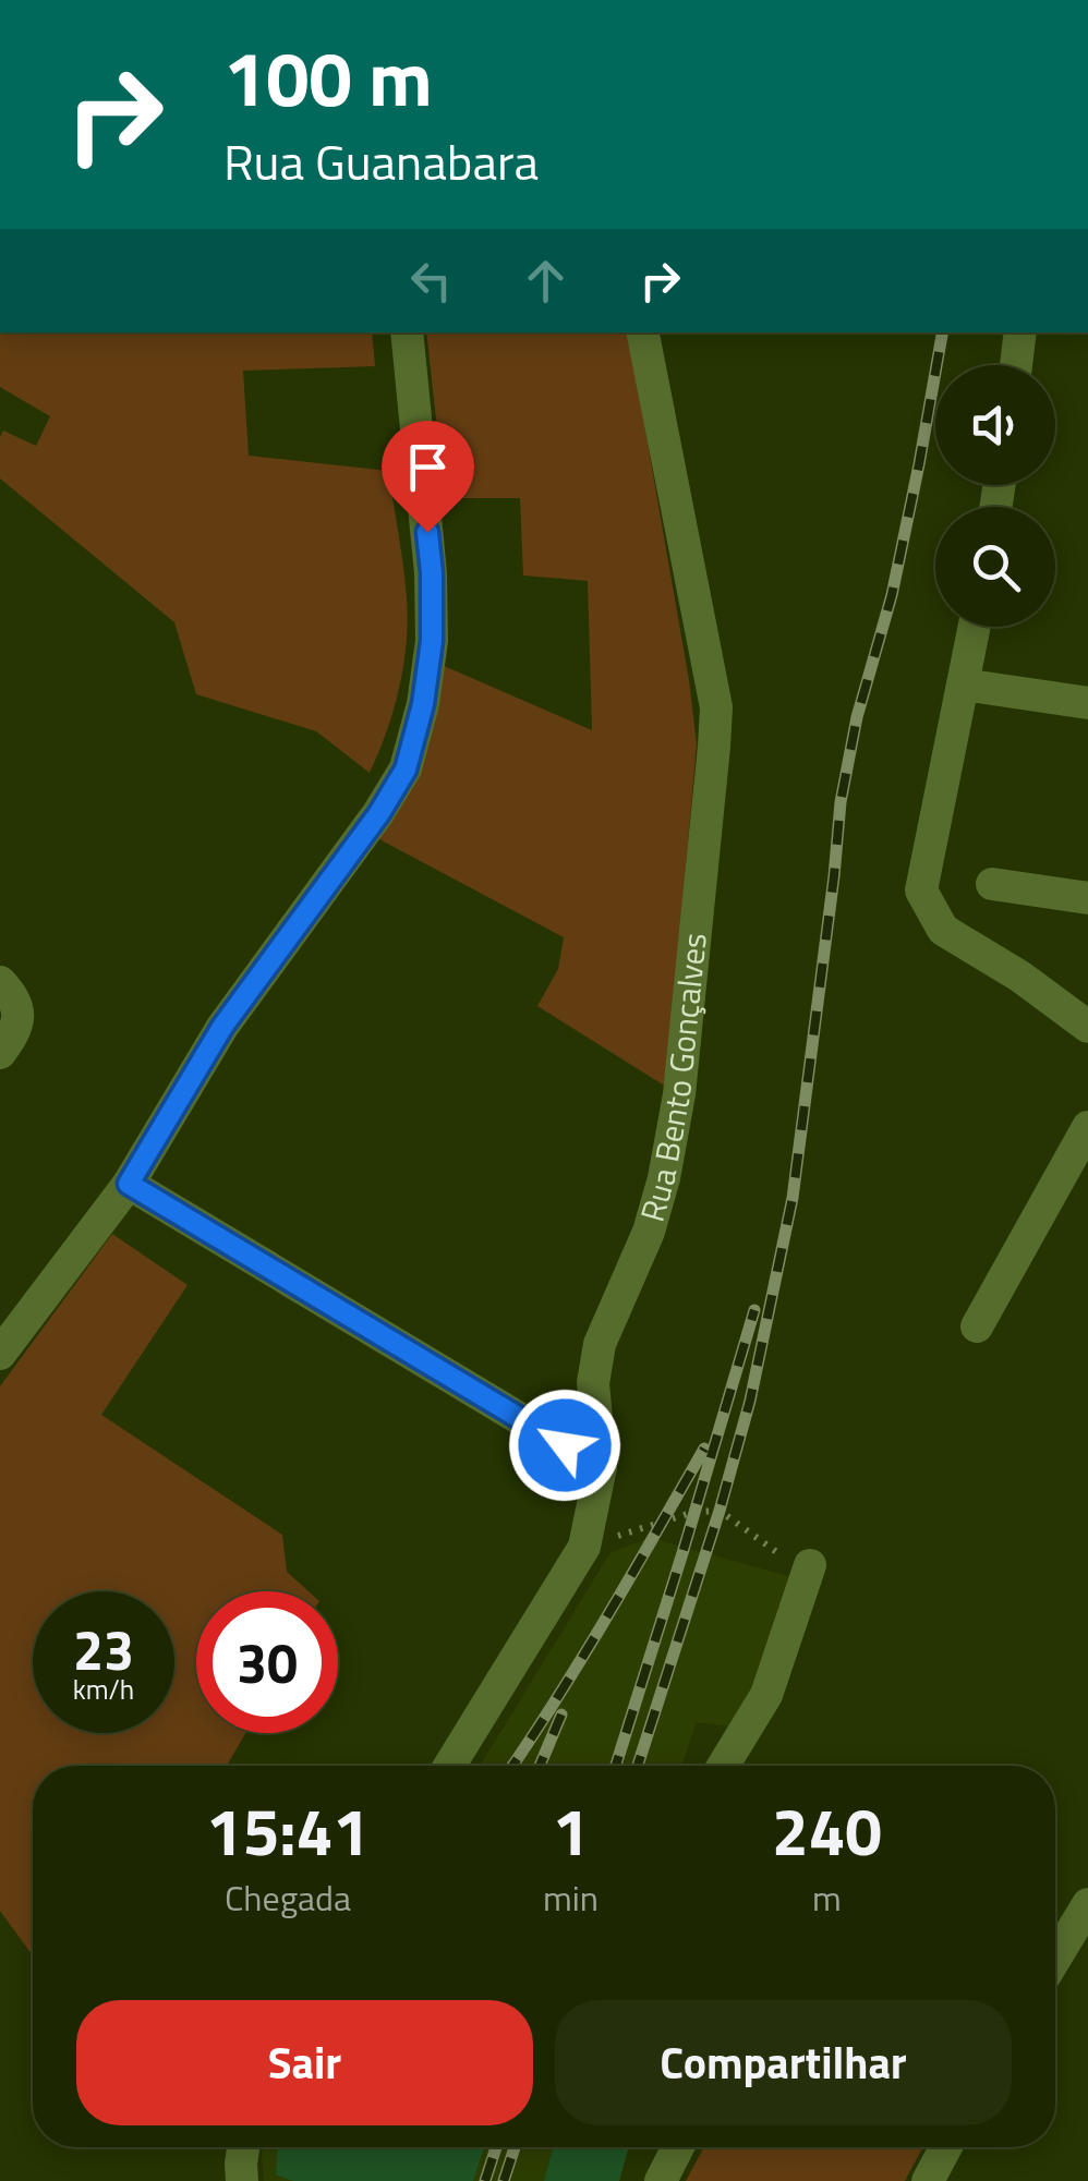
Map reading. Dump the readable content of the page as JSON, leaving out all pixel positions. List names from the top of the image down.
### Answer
{
  "streets": {
    "street": ["Rua Bento Gonçalves"]
  },
  "page": {
    "turn": ["100 m", "Rua Guanabara"],
    "speed": "23 km/h",
    "limit": "30",
    "eta": [
      "15:41",
      "Chegada",
      "1",
      "min",
      "240",
      "m"
    ],
    "buttons": ["Sair", "Compartilhar"]
  }
}
